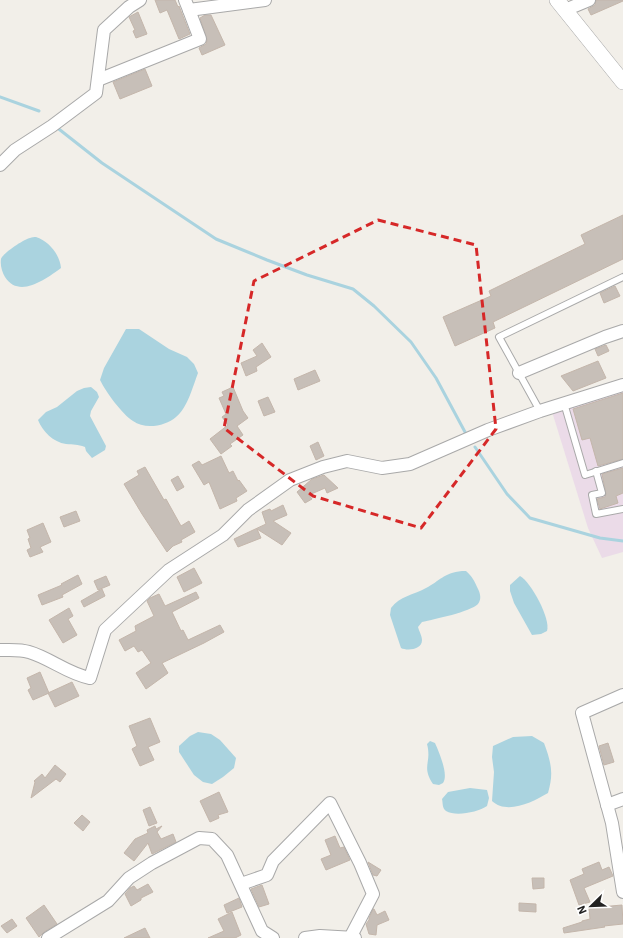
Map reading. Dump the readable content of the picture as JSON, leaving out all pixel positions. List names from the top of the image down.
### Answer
{
  "north": "bottom left"
}
